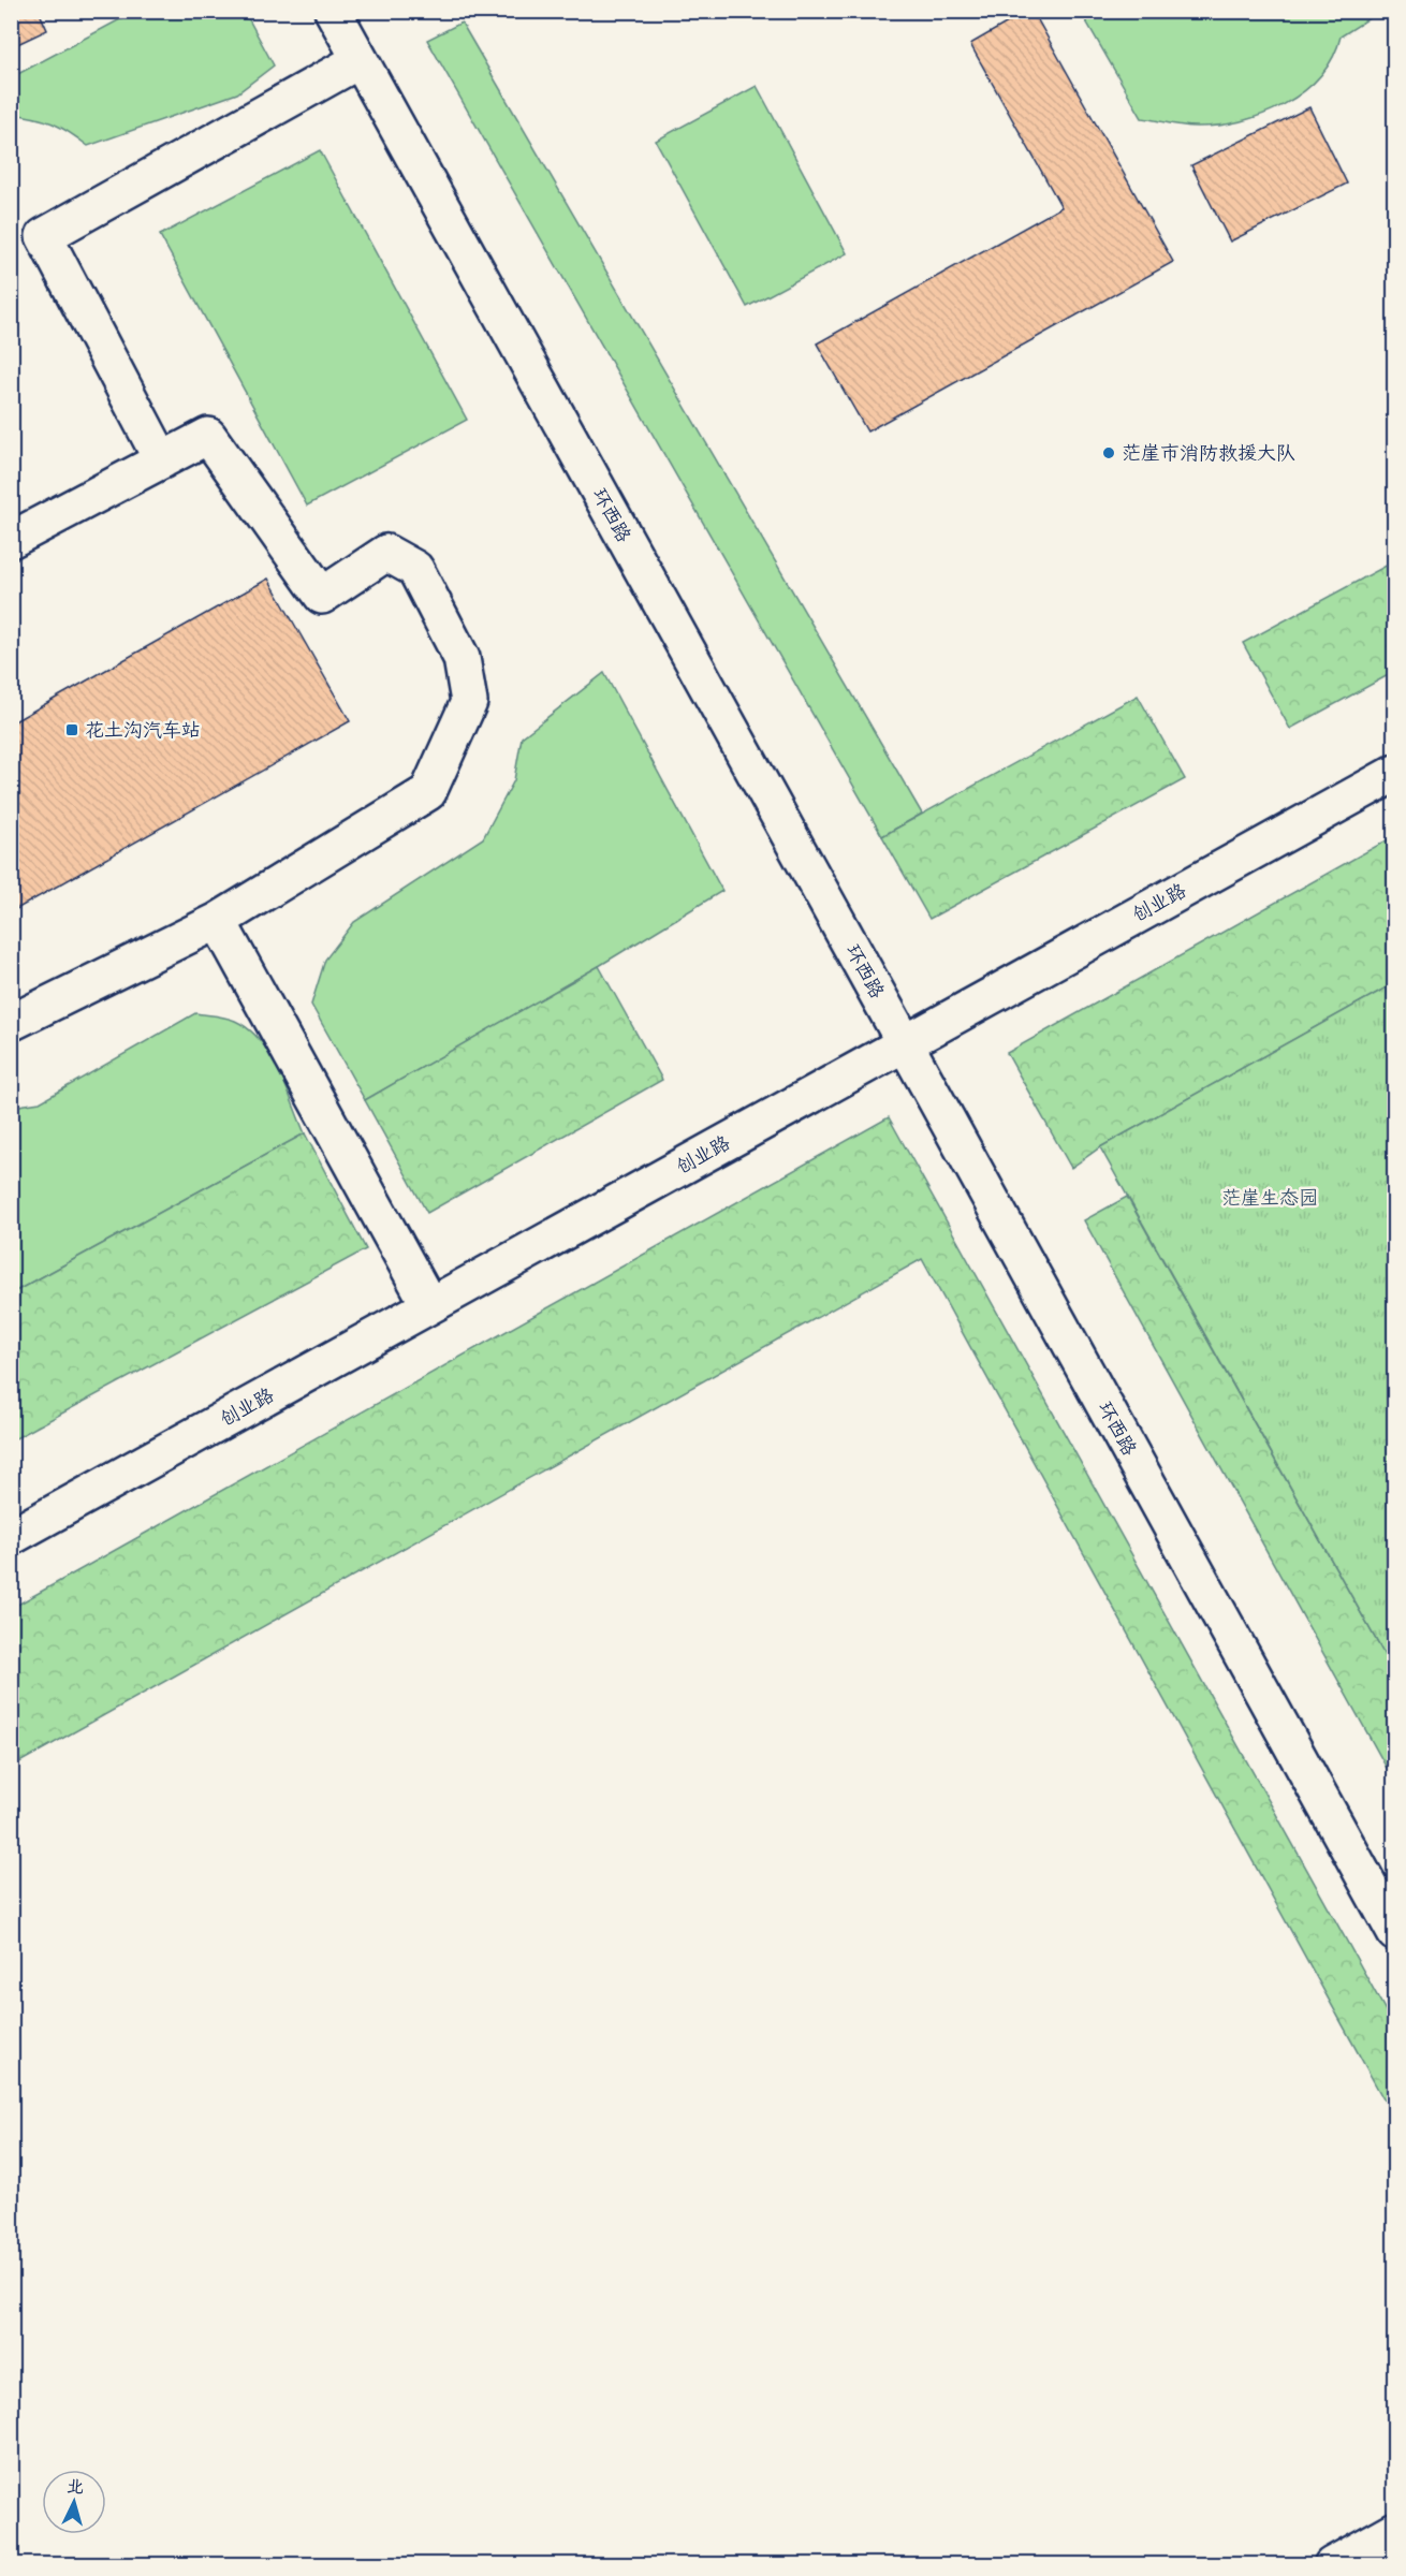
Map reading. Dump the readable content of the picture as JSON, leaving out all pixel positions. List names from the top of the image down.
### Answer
{
  "streets": {
    "street": ["环西路", "创业路"]
  },
  "crossings": [
    ["环西路", "创业路"]
  ],
  "parks": ["茫崖生态园"],
  "places": {
    "other": ["茫崖市消防救援大队"],
    "transit": ["花土沟汽车站"]
  },
  "north": "top"
}
